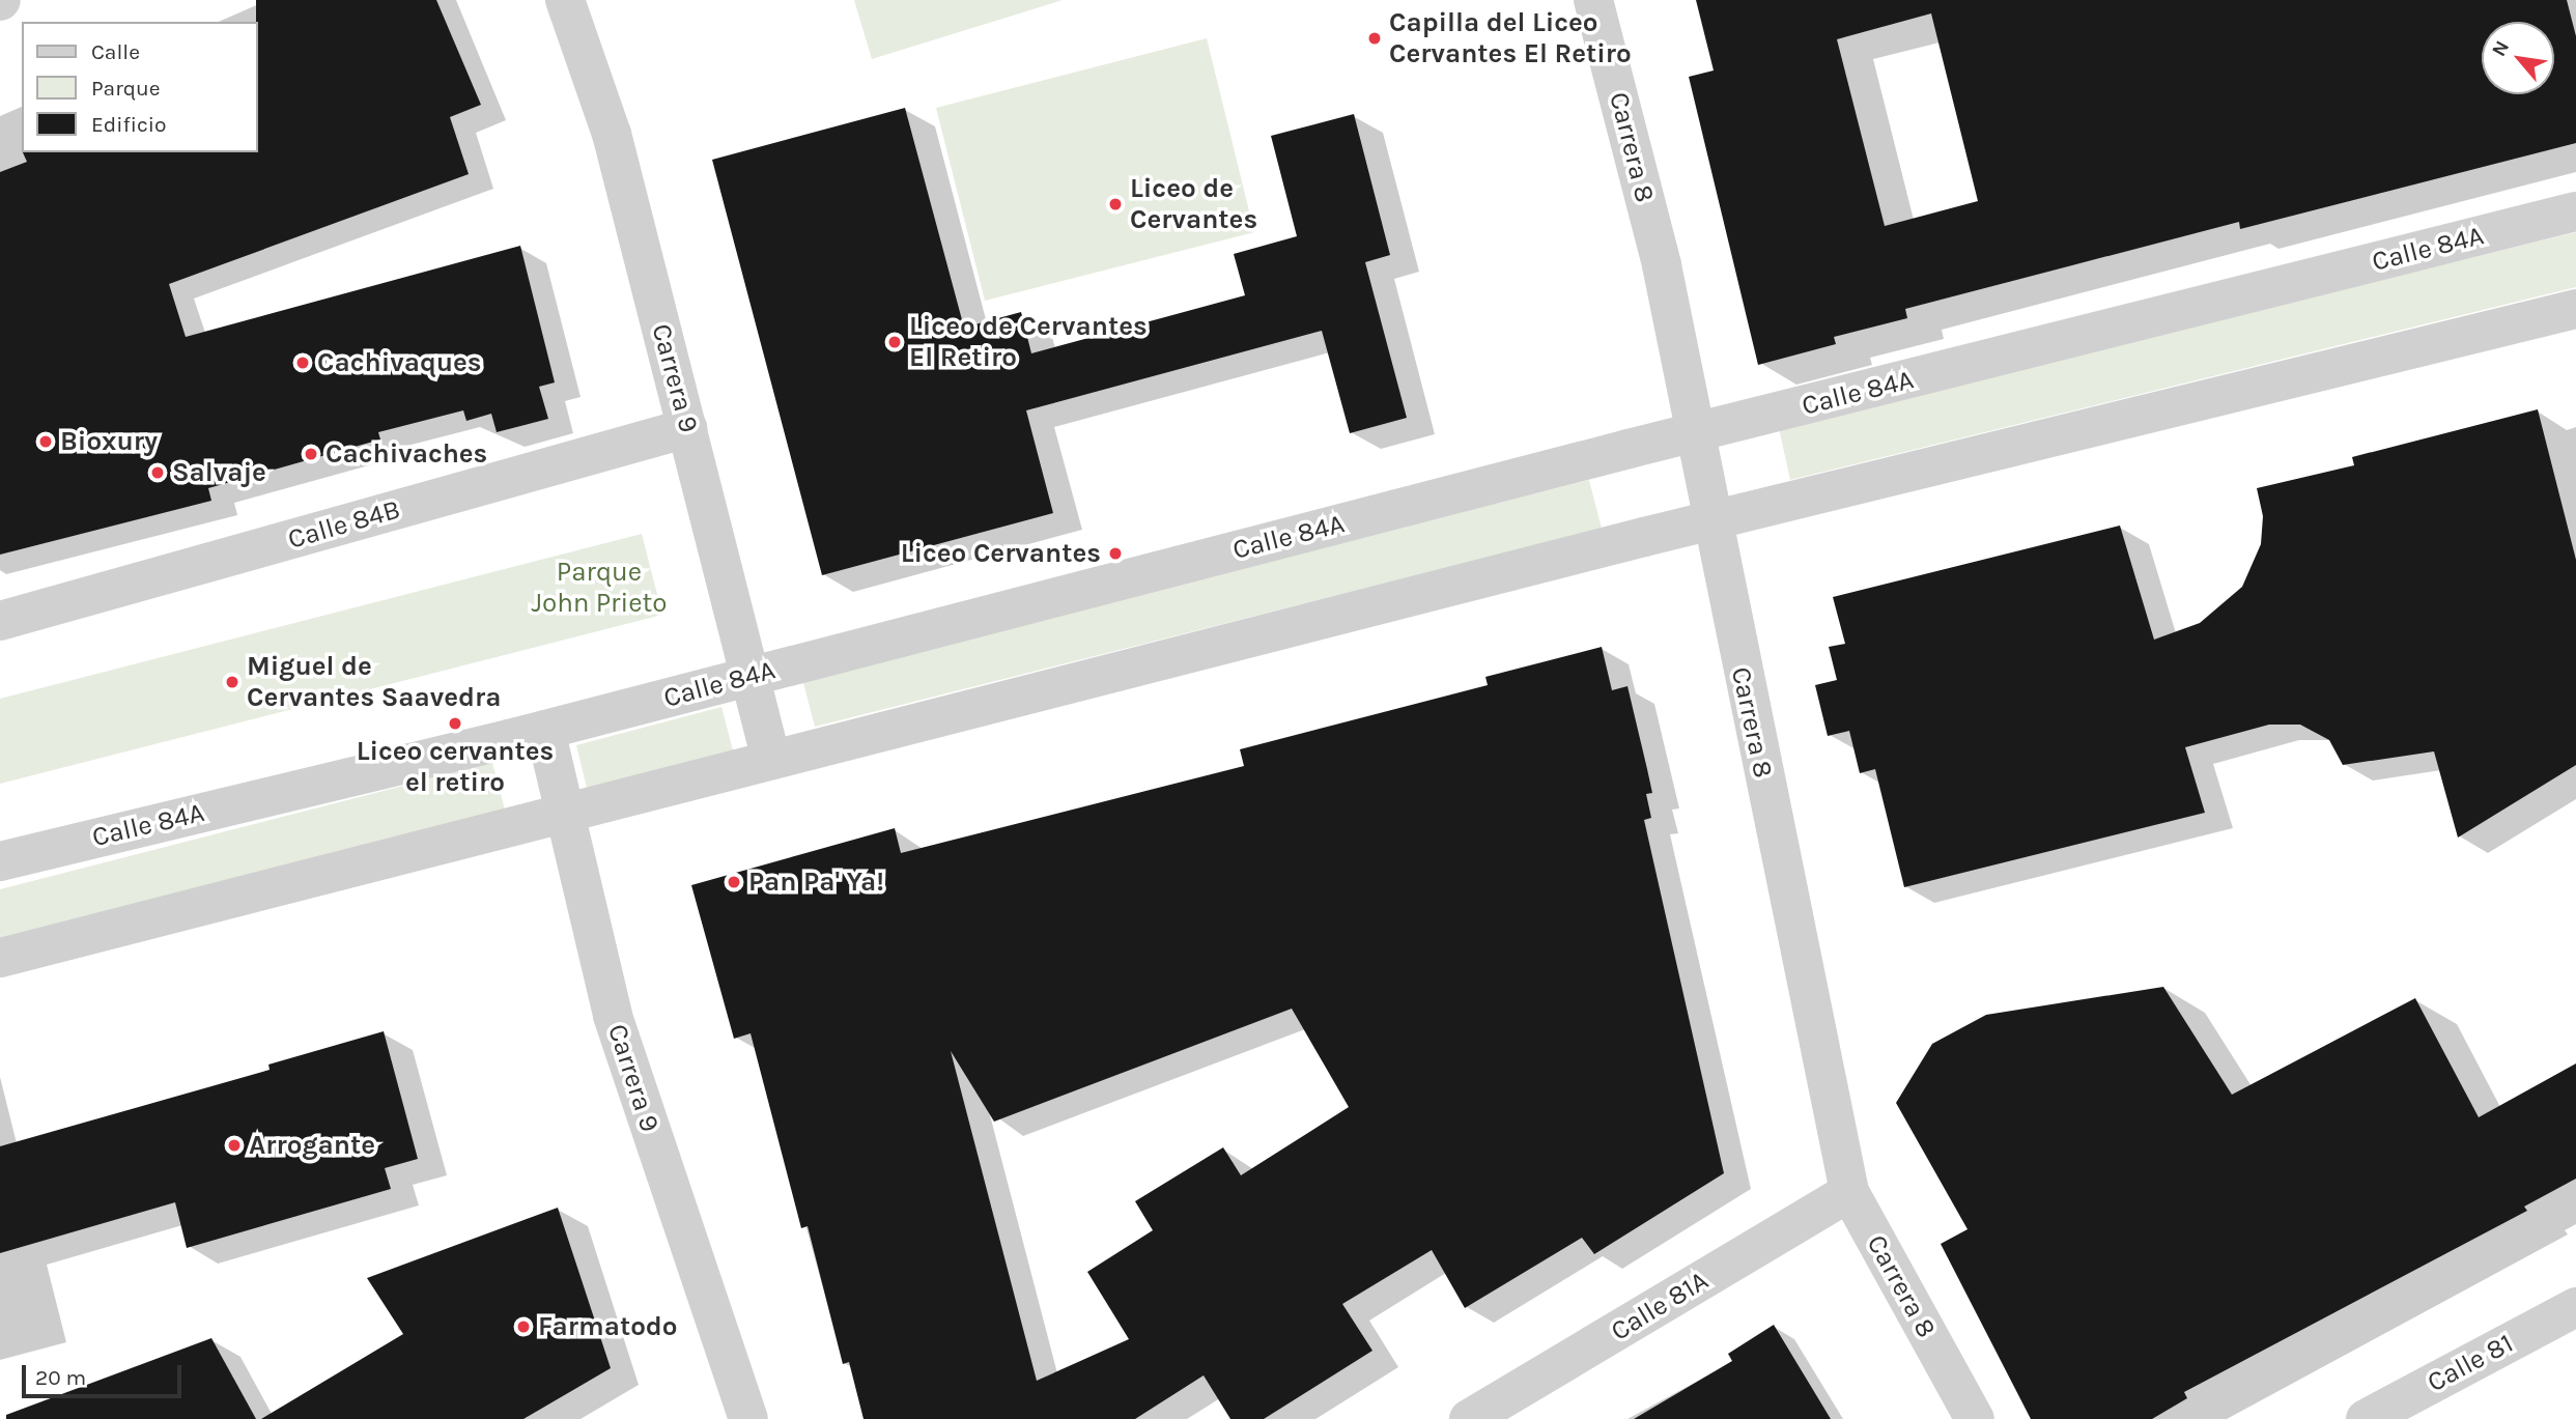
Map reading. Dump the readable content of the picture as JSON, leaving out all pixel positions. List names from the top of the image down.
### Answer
{
  "streets": {
    "street": [
      "Carrera 8",
      "Calle 84A",
      "Carrera 9",
      "Calle 84B",
      "Calle 81A",
      "Calle 81"
    ]
  },
  "crossings": [
    ["Carrera 8", "Calle 84A"],
    ["Carrera 8", "Calle 81A"],
    ["Calle 84A", "Carrera 9"],
    ["Carrera 9", "Calle 84B"]
  ],
  "parks": ["Parque John Prieto"],
  "places": [
    "Capilla del Liceo Cervantes El Retiro",
    "Liceo de Cervantes",
    "Liceo de Cervantes El Retiro",
    "Cachivaques",
    "Bioxury",
    "Cachivaches",
    "Salvaje",
    "Liceo Cervantes",
    "Miguel de Cervantes Saavedra",
    "Liceo cervantes el retiro",
    "Pan Pa' Ya!",
    "Arrogante",
    "Farmatodo"
  ],
  "legend": ["Calle", "Parque", "Edificio"],
  "scale_bar": "20 m",
  "north": "top left"
}
